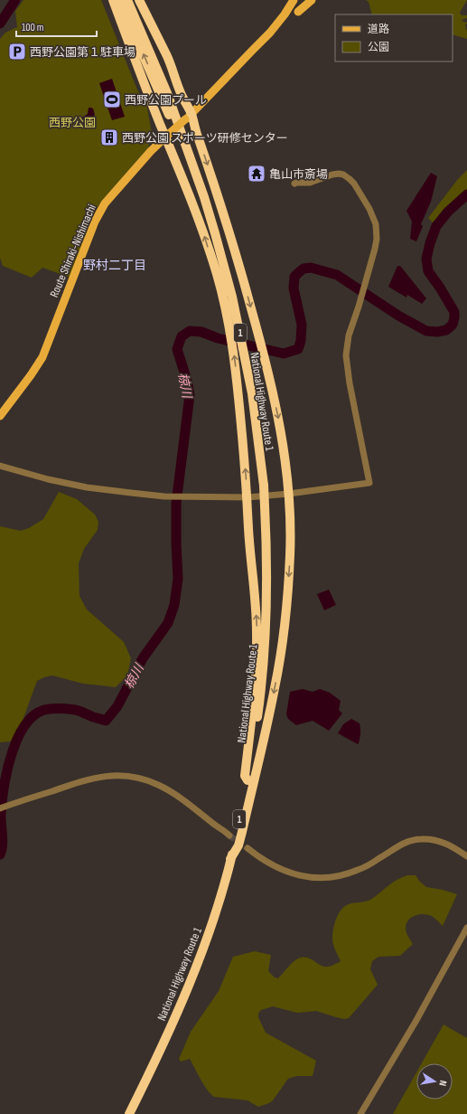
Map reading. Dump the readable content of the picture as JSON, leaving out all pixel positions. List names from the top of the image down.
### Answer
{
  "streets": {
    "highway": ["1", "National Highway Route 1"],
    "main road": ["Route Shiraki-Nishimachi"]
  },
  "crossings": [
    ["1", "National Highway Route 1"]
  ],
  "districts": ["野村二丁目"],
  "water": ["椋川"],
  "parks": ["西野公園"],
  "places": {
    "parking": ["西野公園第１駐車場"],
    "sports": ["西野公園プール"],
    "building": ["西野公園 スポーツ研修センター"],
    "temple": ["亀山市斎場"]
  },
  "legend": ["道路", "公園"],
  "scale_bar": "100 m",
  "north": "right"
}
